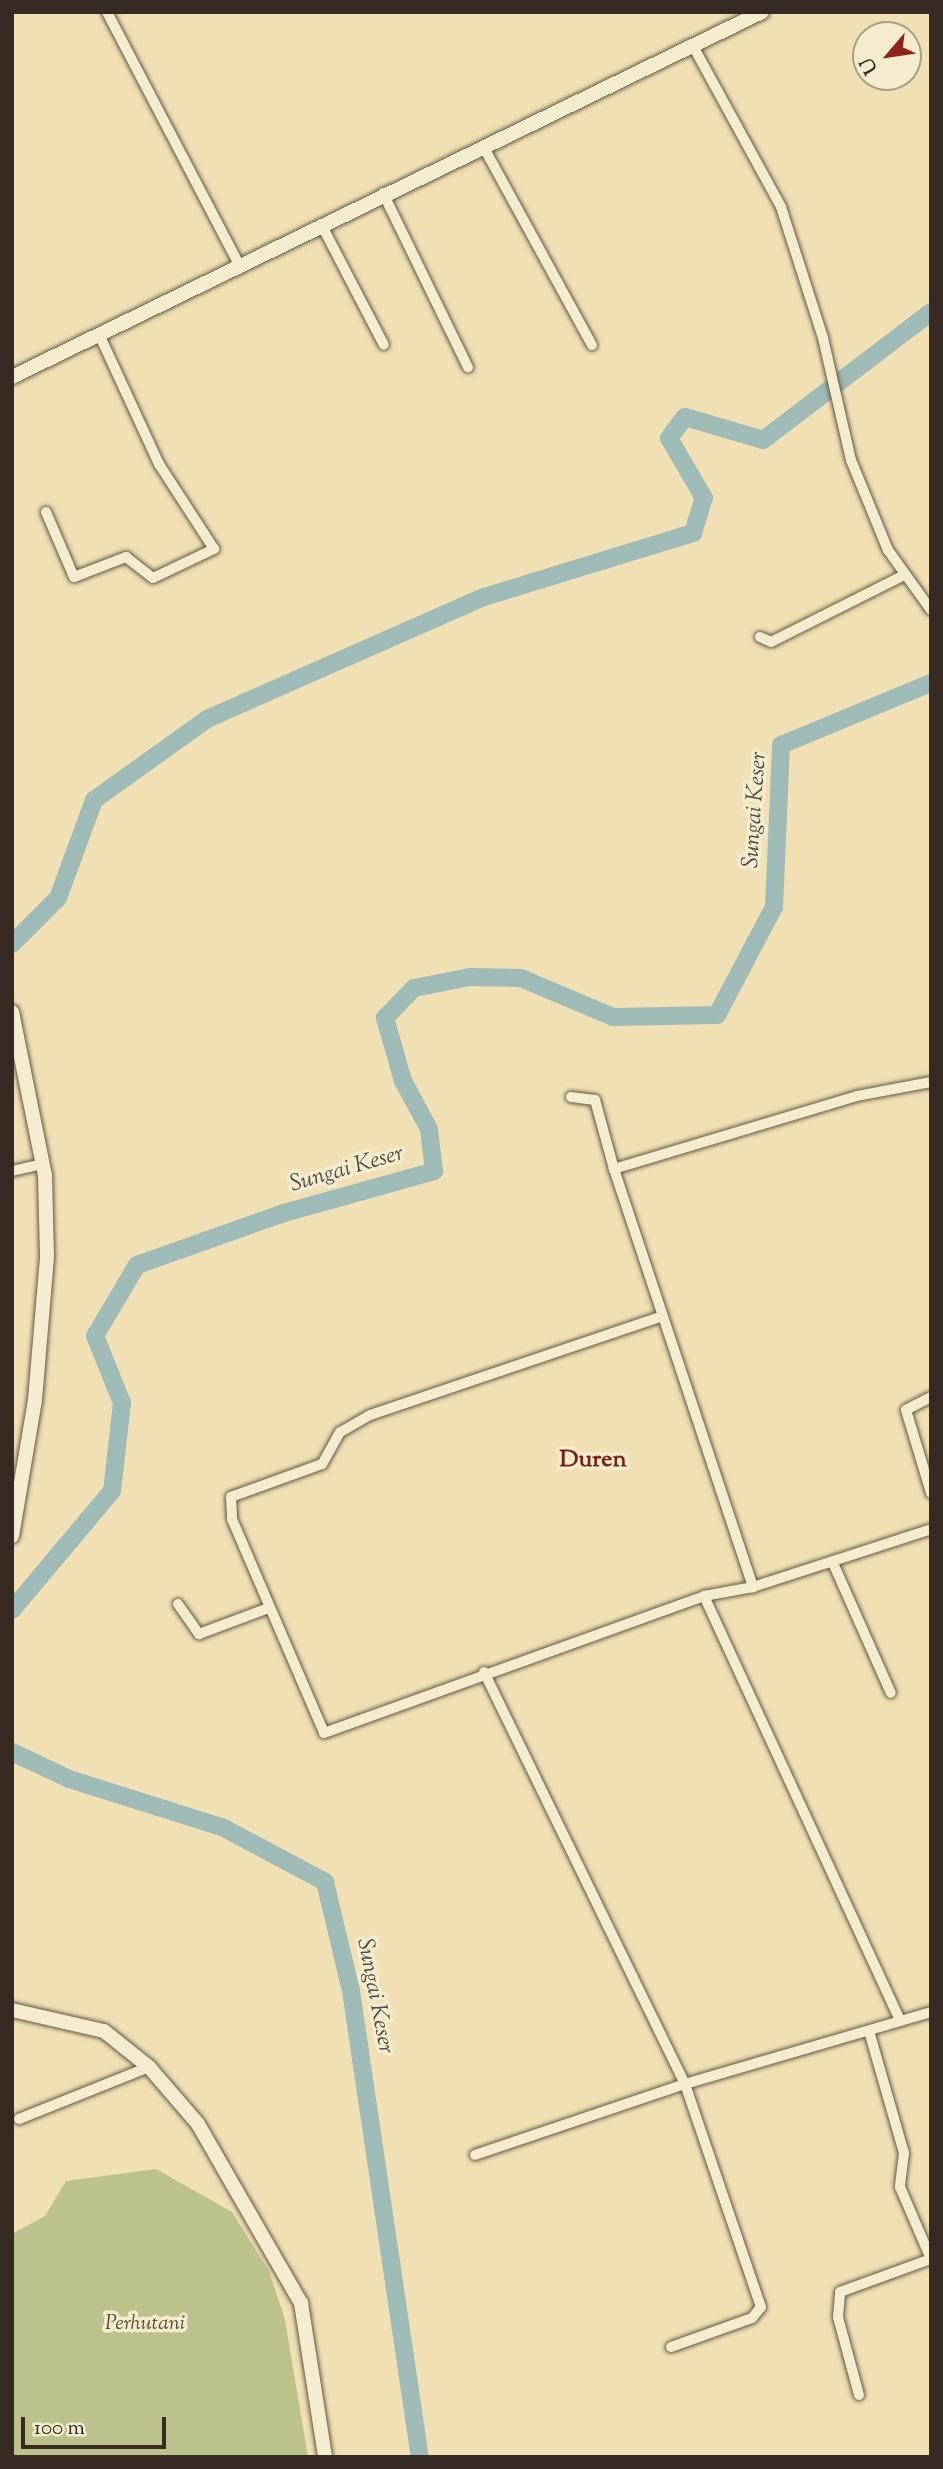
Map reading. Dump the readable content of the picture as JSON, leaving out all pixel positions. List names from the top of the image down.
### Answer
{
  "districts": ["Duren"],
  "water": ["Sungai Keser"],
  "parks": ["Perhutani"],
  "scale_bar": "100 m",
  "north": "bottom left"
}
